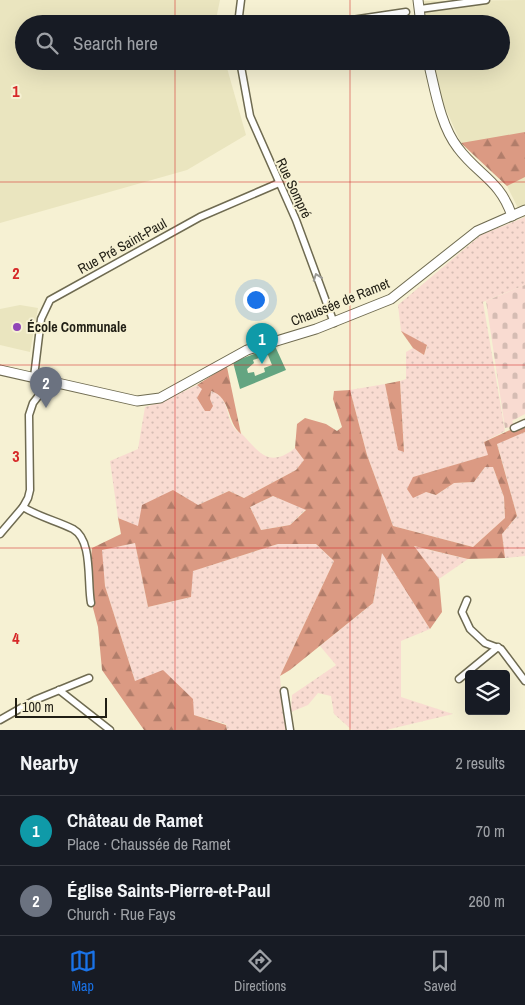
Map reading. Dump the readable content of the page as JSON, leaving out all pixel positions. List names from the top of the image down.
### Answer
{
  "streets": {
    "main road": ["Chaussée de Ramet"],
    "street": ["Rue Sompré", "Rue Pré Saint-Paul"]
  },
  "crossings": [
    ["Rue Sompré", "Rue Pré Saint-Paul"],
    ["Rue Sompré", "Chaussée de Ramet"]
  ],
  "one_way": ["Rue Sompré"],
  "places": ["École Communale"],
  "scale_bar": "100 m",
  "page": {
    "search": "Search here",
    "pins": ["1", "2"],
    "scale": "100 m",
    "heading": ["Nearby", "2 results"],
    "list": [
      {
        "mark": "1",
        "name": "Château de Ramet",
        "note": "Place · Chaussée de Ramet",
        "value": "70 m"
      },
      {
        "mark": "2",
        "name": "Église Saints-Pierre-et-Paul",
        "note": "Church · Rue Fays",
        "value": "260 m"
      }
    ],
    "nav": ["Map", "Directions", "Saved"]
  },
  "grid": {
    "rows": [
      "1",
      "2",
      "3",
      "4"
    ]
  }
}
